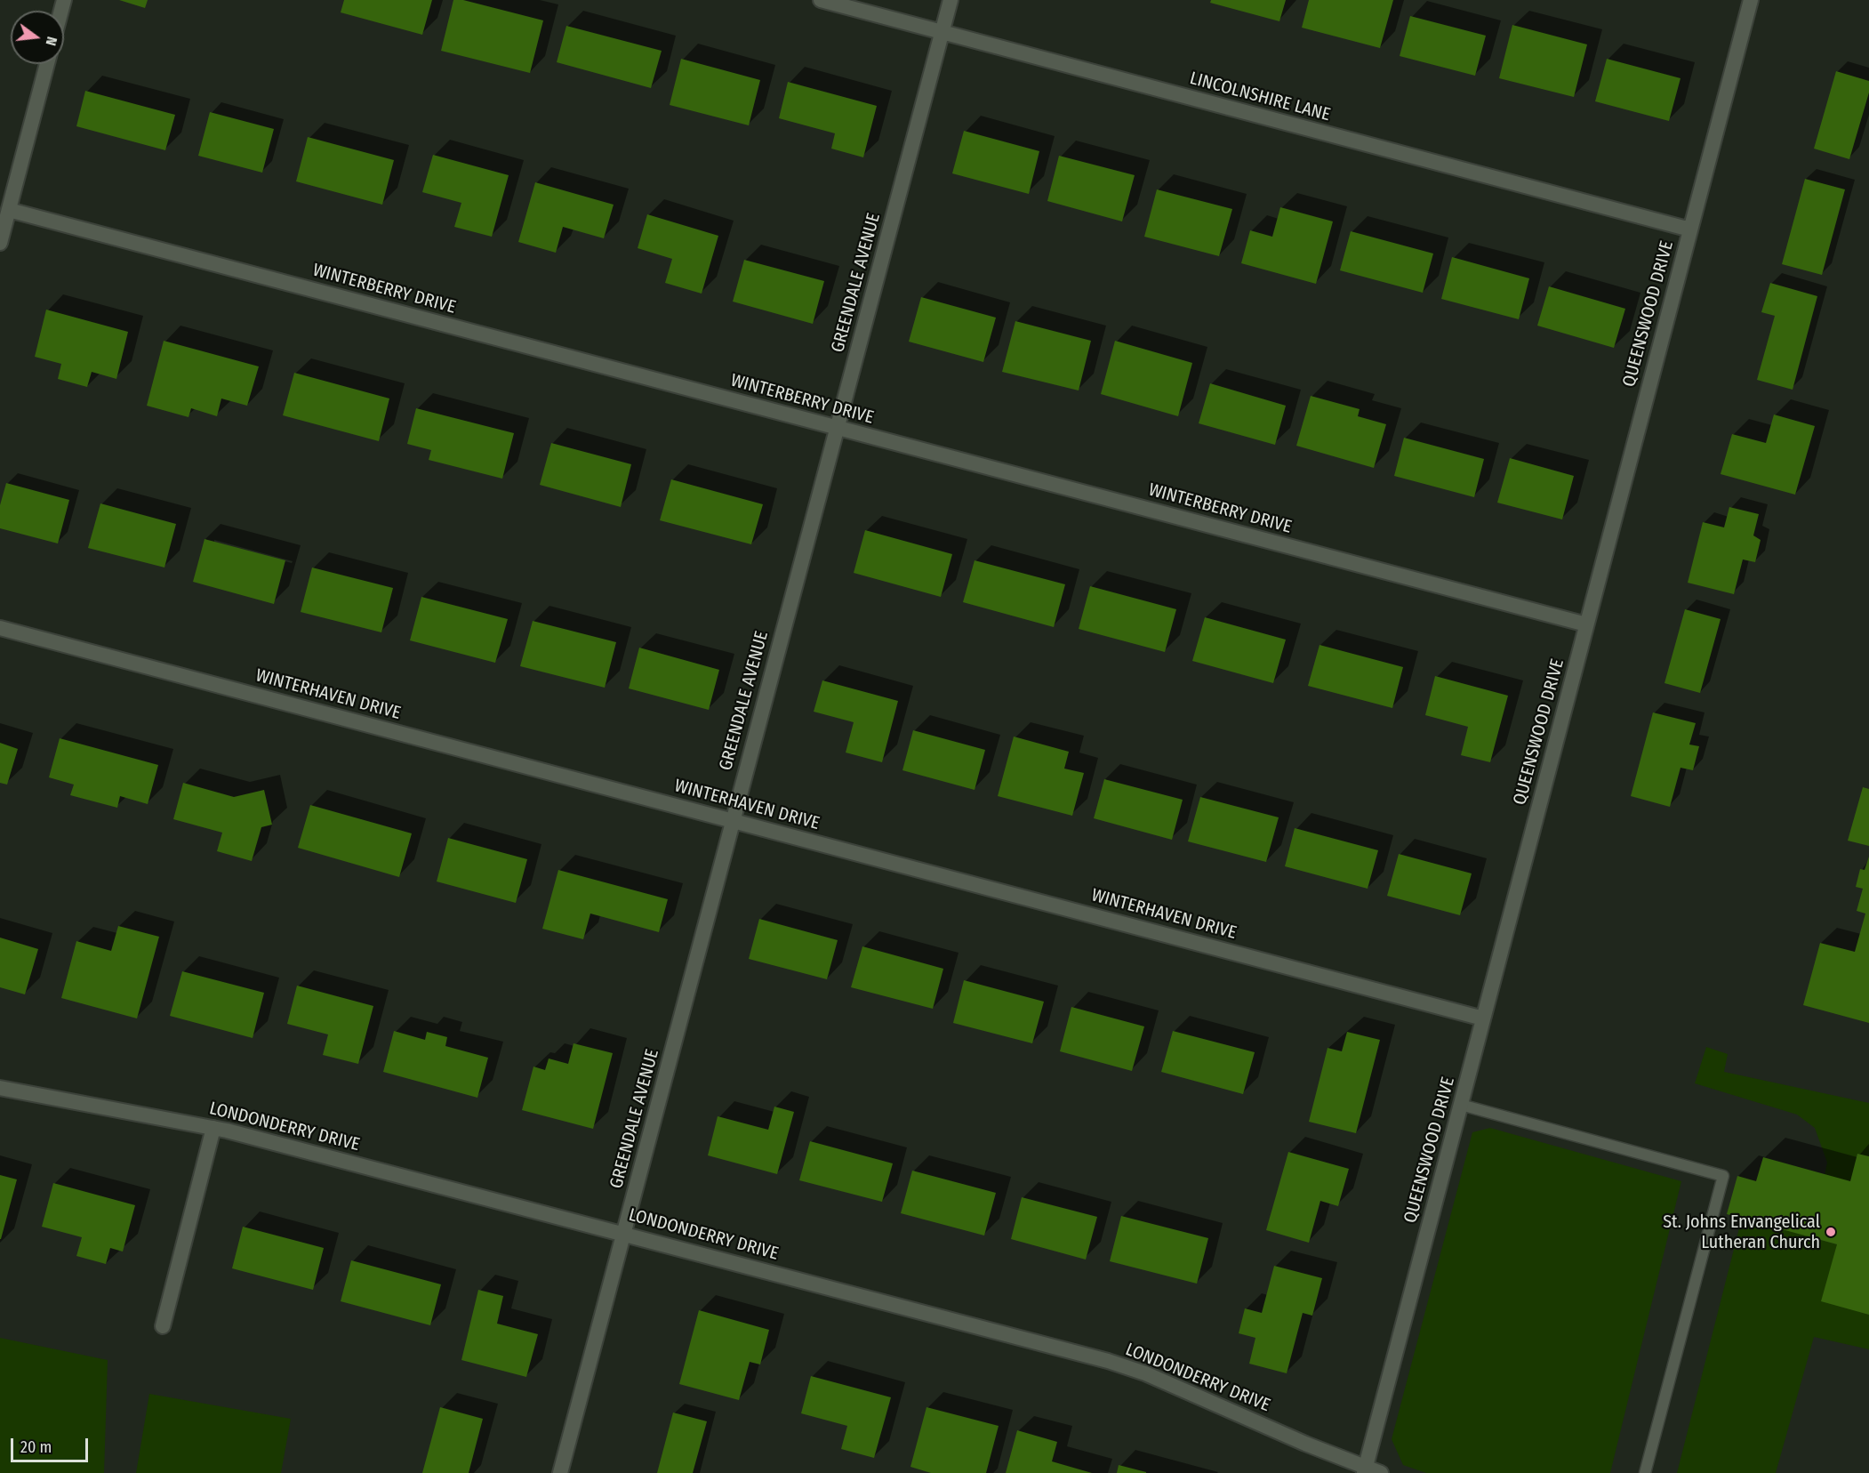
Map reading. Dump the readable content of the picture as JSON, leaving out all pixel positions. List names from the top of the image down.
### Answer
{
  "streets": {
    "street": [
      "LINCOLNSHIRE LANE",
      "GREENDALE AVENUE",
      "WINTERBERRY DRIVE",
      "QUEENSWOOD DRIVE",
      "WINTERHAVEN DRIVE",
      "LONDONDERRY DRIVE"
    ]
  },
  "crossings": [
    ["LINCOLNSHIRE LANE", "GREENDALE AVENUE"],
    ["LINCOLNSHIRE LANE", "QUEENSWOOD DRIVE"],
    ["GREENDALE AVENUE", "WINTERBERRY DRIVE"],
    ["GREENDALE AVENUE", "WINTERHAVEN DRIVE"],
    ["GREENDALE AVENUE", "LONDONDERRY DRIVE"],
    ["WINTERBERRY DRIVE", "QUEENSWOOD DRIVE"],
    ["QUEENSWOOD DRIVE", "WINTERHAVEN DRIVE"],
    ["QUEENSWOOD DRIVE", "LONDONDERRY DRIVE"]
  ],
  "places": ["St. Johns Envangelical Lutheran Church"],
  "scale_bar": "20 m",
  "north": "right"
}
